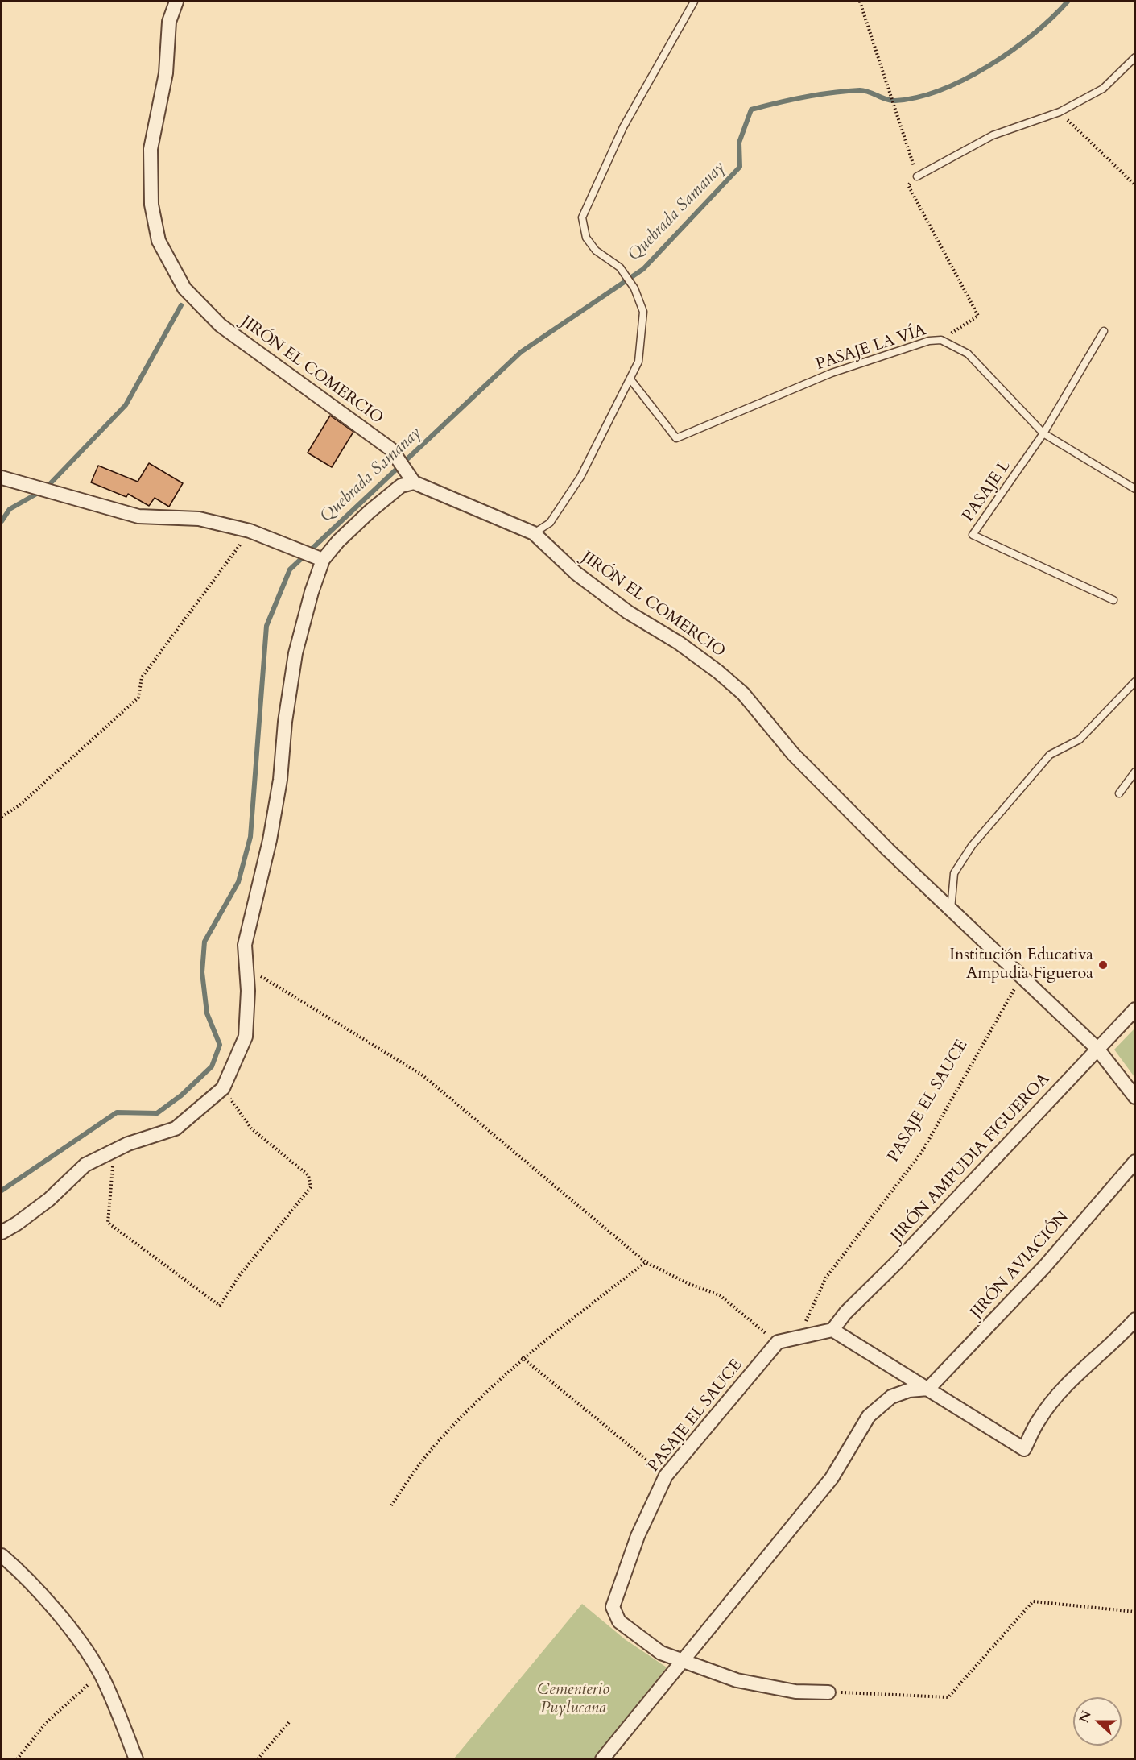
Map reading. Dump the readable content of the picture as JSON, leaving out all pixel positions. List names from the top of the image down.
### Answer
{
  "streets": {
    "street": [
      "JIRÓN EL COMERCIO",
      "PASAJE EL SAUCE",
      "JIRÓN AMPUDIA FIGUEROA",
      "JIRÓN AVIACIÓN"
    ],
    "lane": ["PASAJE LA VÍA", "PASAJE L"]
  },
  "crossings": [
    ["PASAJE LA VÍA", "PASAJE L"],
    ["JIRÓN EL COMERCIO", "PASAJE EL SAUCE"],
    ["JIRÓN EL COMERCIO", "JIRÓN AMPUDIA FIGUEROA"]
  ],
  "water": ["Quebrada Samanay"],
  "parks": ["Cementerio Puylucana"],
  "places": ["Institución Educativa Ampudia Figueroa"],
  "north": "left"
}
